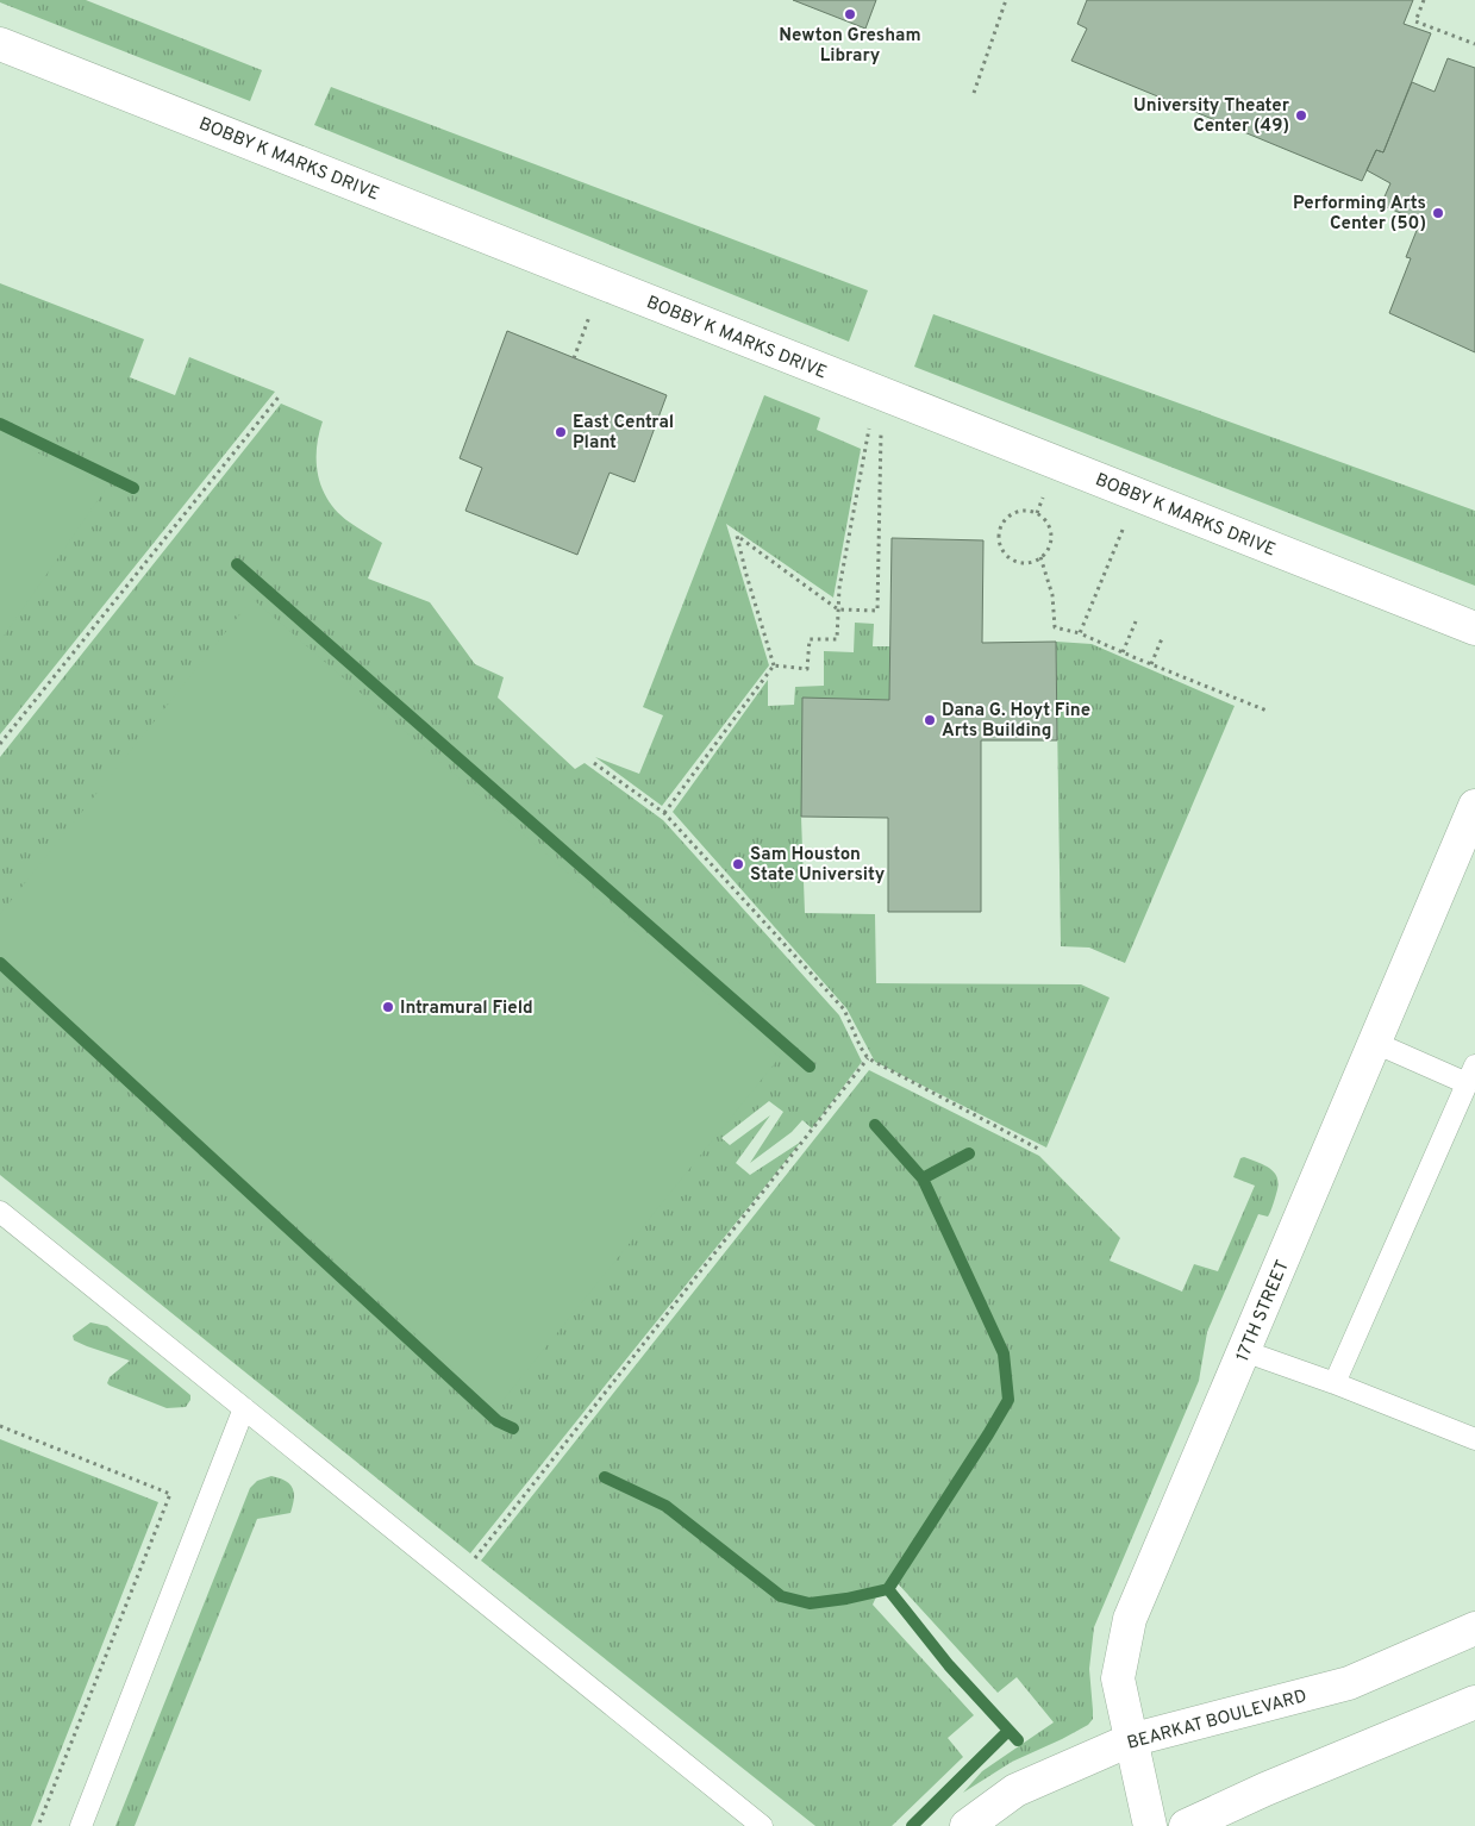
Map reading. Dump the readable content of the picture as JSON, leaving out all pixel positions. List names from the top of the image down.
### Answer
{
  "streets": {
    "street": ["BOBBY K MARKS DRIVE", "17TH STREET", "BEARKAT BOULEVARD"]
  },
  "crossings": [
    ["17TH STREET", "BEARKAT BOULEVARD"]
  ],
  "places": [
    "Newton Gresham Library",
    "University Theater Center (49)",
    "Performing Arts Center (50)",
    "East Central Plant",
    "Dana G. Hoyt Fine Arts Building",
    "Sam Houston State University",
    "Intramural Field"
  ]
}
